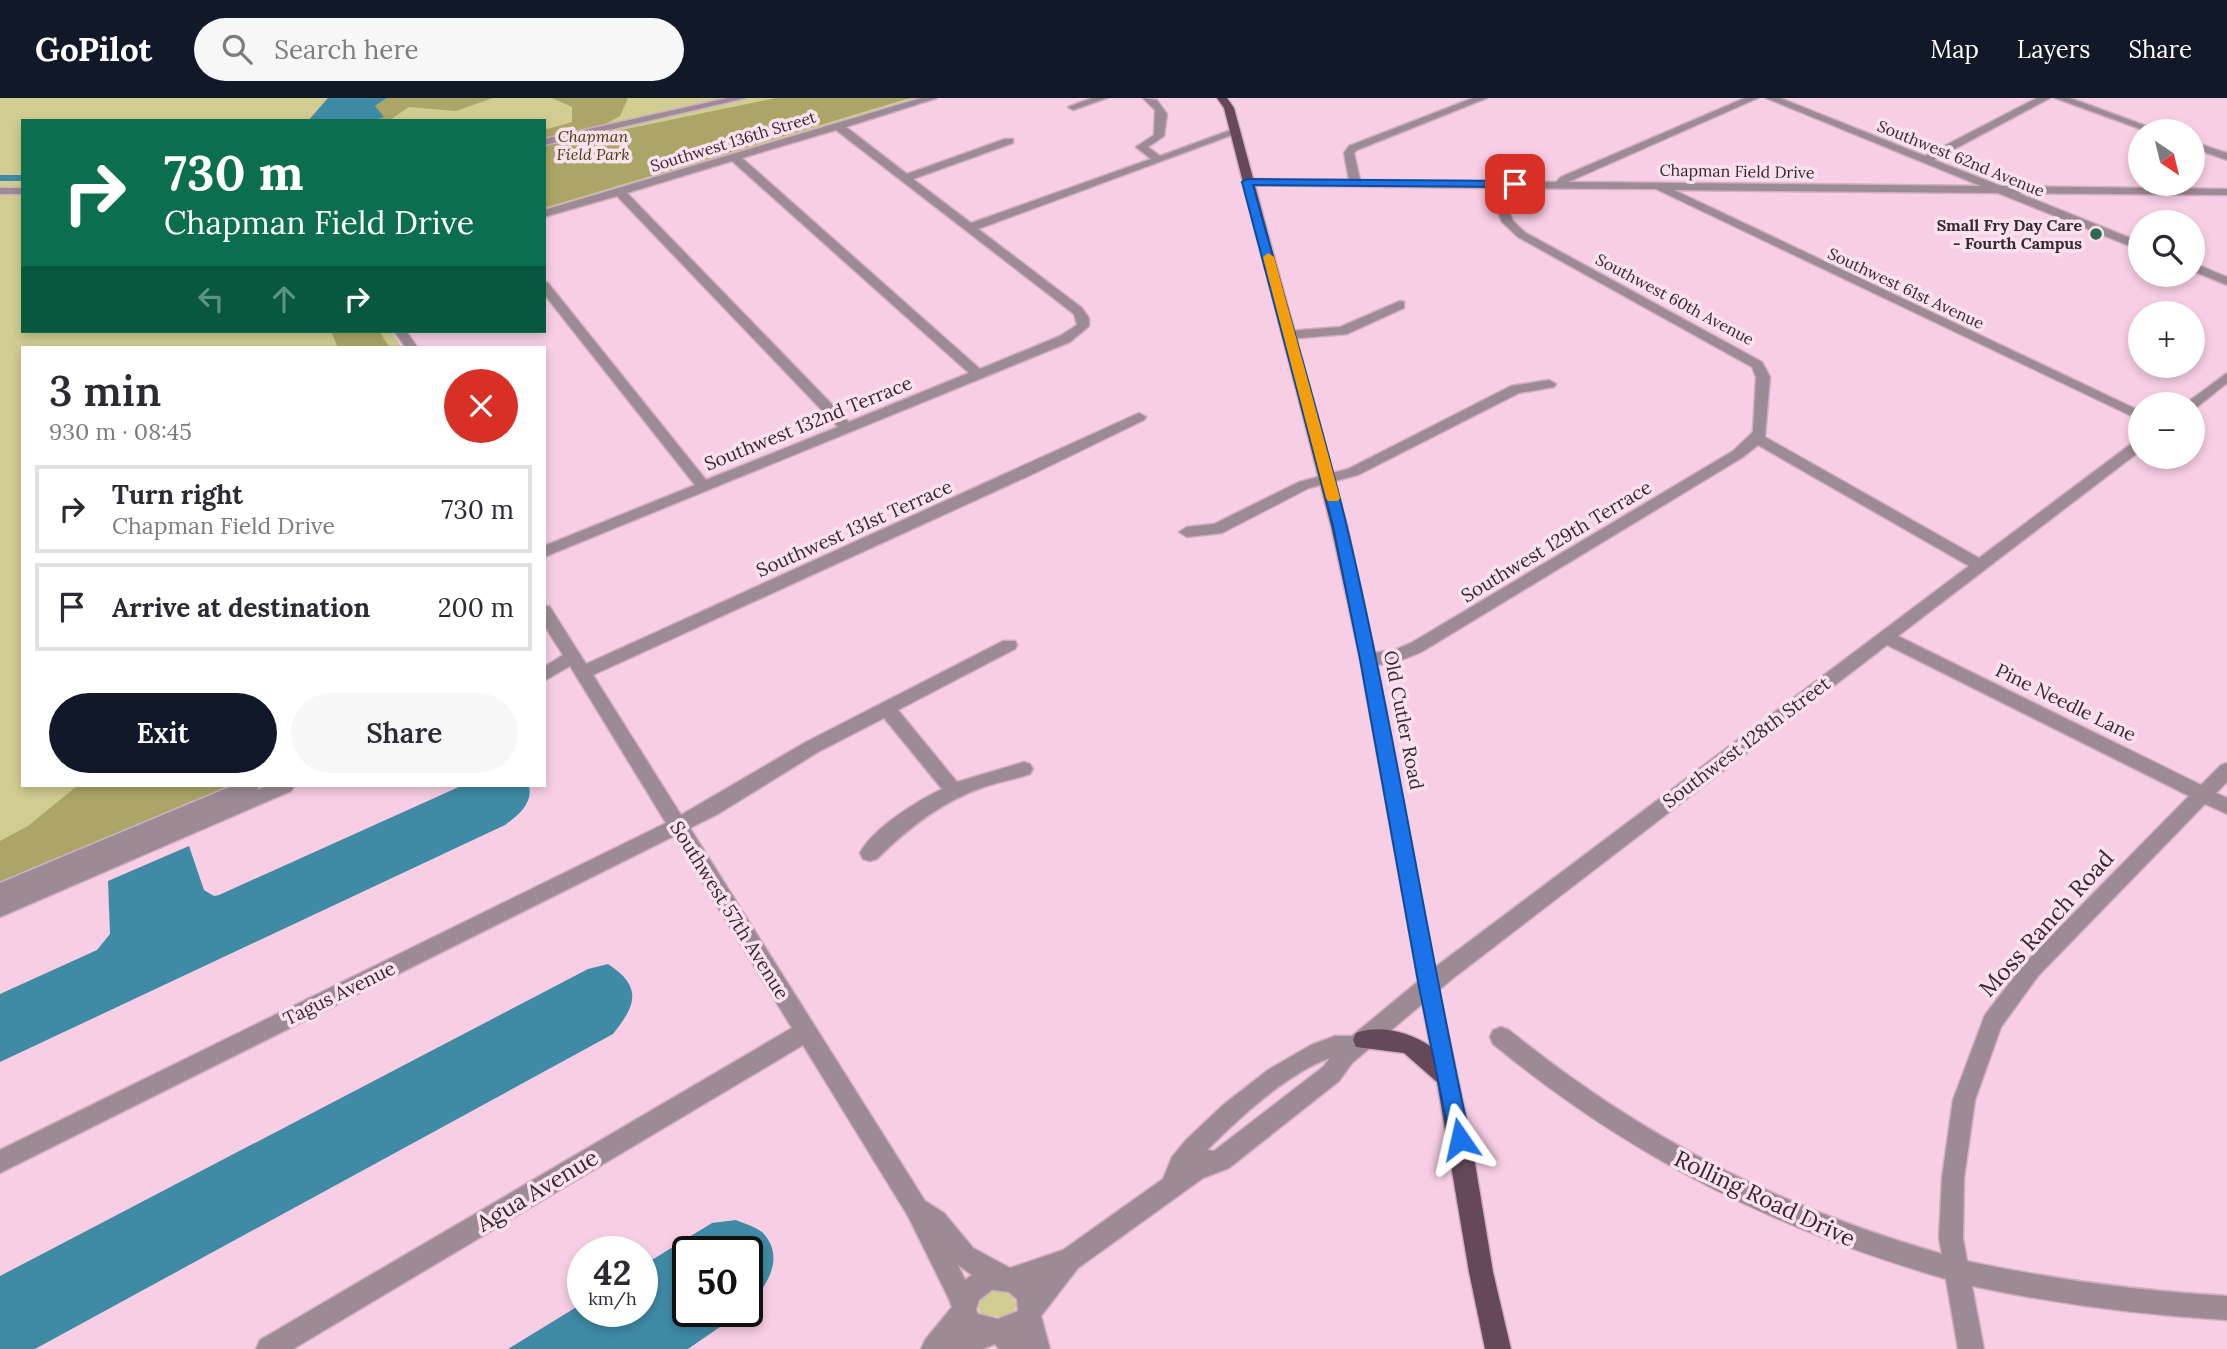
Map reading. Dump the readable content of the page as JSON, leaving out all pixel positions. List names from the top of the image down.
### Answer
{
  "streets": {
    "main road": ["Old Cutler Road"],
    "street": [
      "Southwest 136th Street",
      "Southwest 62nd Avenue",
      "Chapman Field Drive",
      "Southwest 61st Avenue",
      "Southwest 60th Avenue",
      "Southwest 132nd Terrace",
      "Southwest 131st Terrace",
      "Southwest 129th Terrace",
      "Pine Needle Lane",
      "Southwest 128th Street",
      "Southwest 57th Avenue",
      "Moss Ranch Road",
      "Tagus Avenue",
      "Agua Avenue",
      "Rolling Road Drive"
    ]
  },
  "crossings": [
    ["Southwest 62nd Avenue", "Chapman Field Drive"],
    ["Chapman Field Drive", "Southwest 61st Avenue"],
    ["Chapman Field Drive", "Southwest 60th Avenue"],
    ["Chapman Field Drive", "Old Cutler Road"],
    ["Southwest 60th Avenue", "Southwest 129th Terrace"],
    ["Southwest 131st Terrace", "Southwest 57th Avenue"],
    ["Southwest 129th Terrace", "Old Cutler Road"],
    ["Pine Needle Lane", "Southwest 128th Street"],
    ["Pine Needle Lane", "Moss Ranch Road"],
    ["Old Cutler Road", "Southwest 128th Street"],
    ["Southwest 128th Street", "Southwest 57th Avenue"],
    ["Southwest 57th Avenue", "Tagus Avenue"],
    ["Southwest 57th Avenue", "Agua Avenue"],
    ["Moss Ranch Road", "Rolling Road Drive"]
  ],
  "parks": ["Chapman Field Park"],
  "places": ["Small Fry Day Care - Fourth Campus"],
  "north": "bottom right",
  "page": {
    "header": "GoPilot",
    "search": "Search here",
    "nav": ["Map", "Layers", "Share"],
    "map_buttons": ["+", "−"],
    "turn": ["730 m", "Chapman Field Drive"],
    "heading": ["3 min", "930 m · 08:45"],
    "list": [
      {
        "name": "Turn right",
        "note": "Chapman Field Drive",
        "value": "730 m"
      },
      {
        "name": "Arrive at destination",
        "value": "200 m"
      }
    ],
    "buttons": ["Exit", "Share"],
    "speed": "42 km/h",
    "limit": "50"
  }
}
